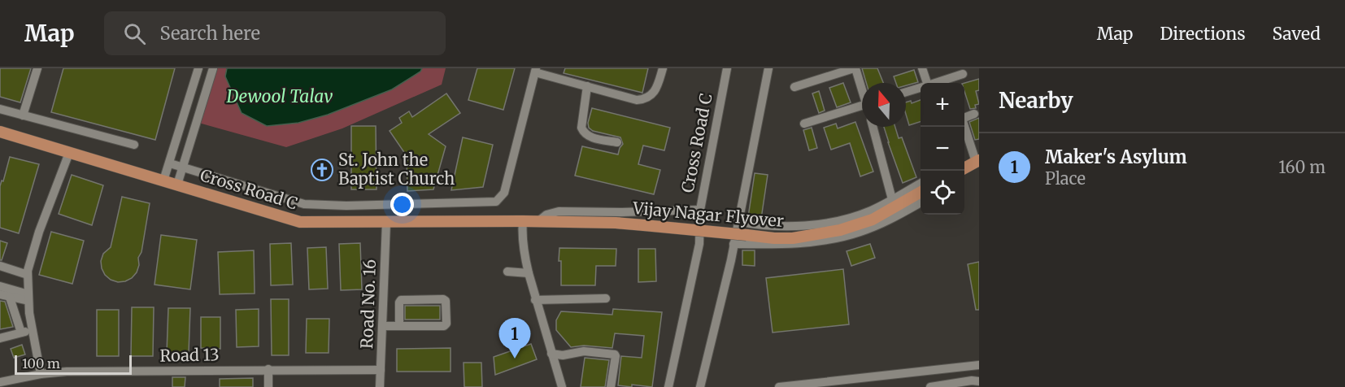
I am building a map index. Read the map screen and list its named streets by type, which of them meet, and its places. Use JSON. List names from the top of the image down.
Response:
{
  "streets": {
    "main road": ["Cross Road C", "Vijay Nagar Flyover"],
    "street": ["Road No. 16", "Road 13"]
  },
  "crossings": [
    ["Cross Road C", "Vijay Nagar Flyover"],
    ["Cross Road C", "Road No. 16"],
    ["Road No. 16", "Road 13"]
  ],
  "water": ["Dewool Talav"],
  "places": {
    "church": ["St. John the Baptist Church"]
  },
  "scale_bar": "100 m",
  "north": "top",
  "page": {
    "header": "Map",
    "search": "Search here",
    "nav": ["Map", "Directions", "Saved"],
    "heading": "Nearby",
    "map_buttons": ["+", "−"],
    "list": [
      {
        "mark": "1",
        "name": "Maker's Asylum",
        "note": "Place",
        "value": "160 m"
      }
    ],
    "pins": "1",
    "scale": "100 m"
  }
}
